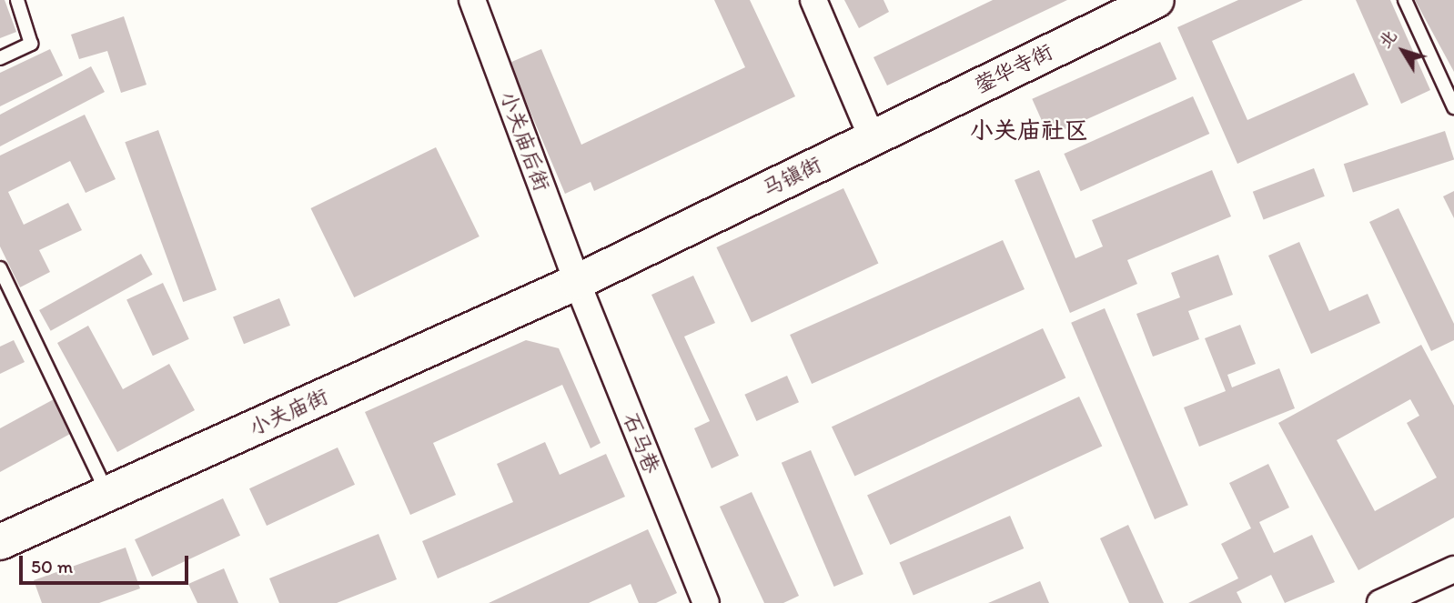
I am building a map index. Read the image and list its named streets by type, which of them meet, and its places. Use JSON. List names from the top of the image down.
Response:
{
  "streets": {
    "street": [
      "蓥华寺街",
      "小关庙后街",
      "马镇街",
      "小关庙街",
      "石马巷"
    ]
  },
  "crossings": [
    ["蓥华寺街", "马镇街"],
    ["小关庙后街", "马镇街"],
    ["小关庙后街", "小关庙街"],
    ["小关庙后街", "石马巷"],
    ["马镇街", "小关庙街"],
    ["马镇街", "石马巷"],
    ["小关庙街", "石马巷"]
  ],
  "districts": ["小关庙社区"],
  "scale_bar": "50 m",
  "north": "top left"
}
